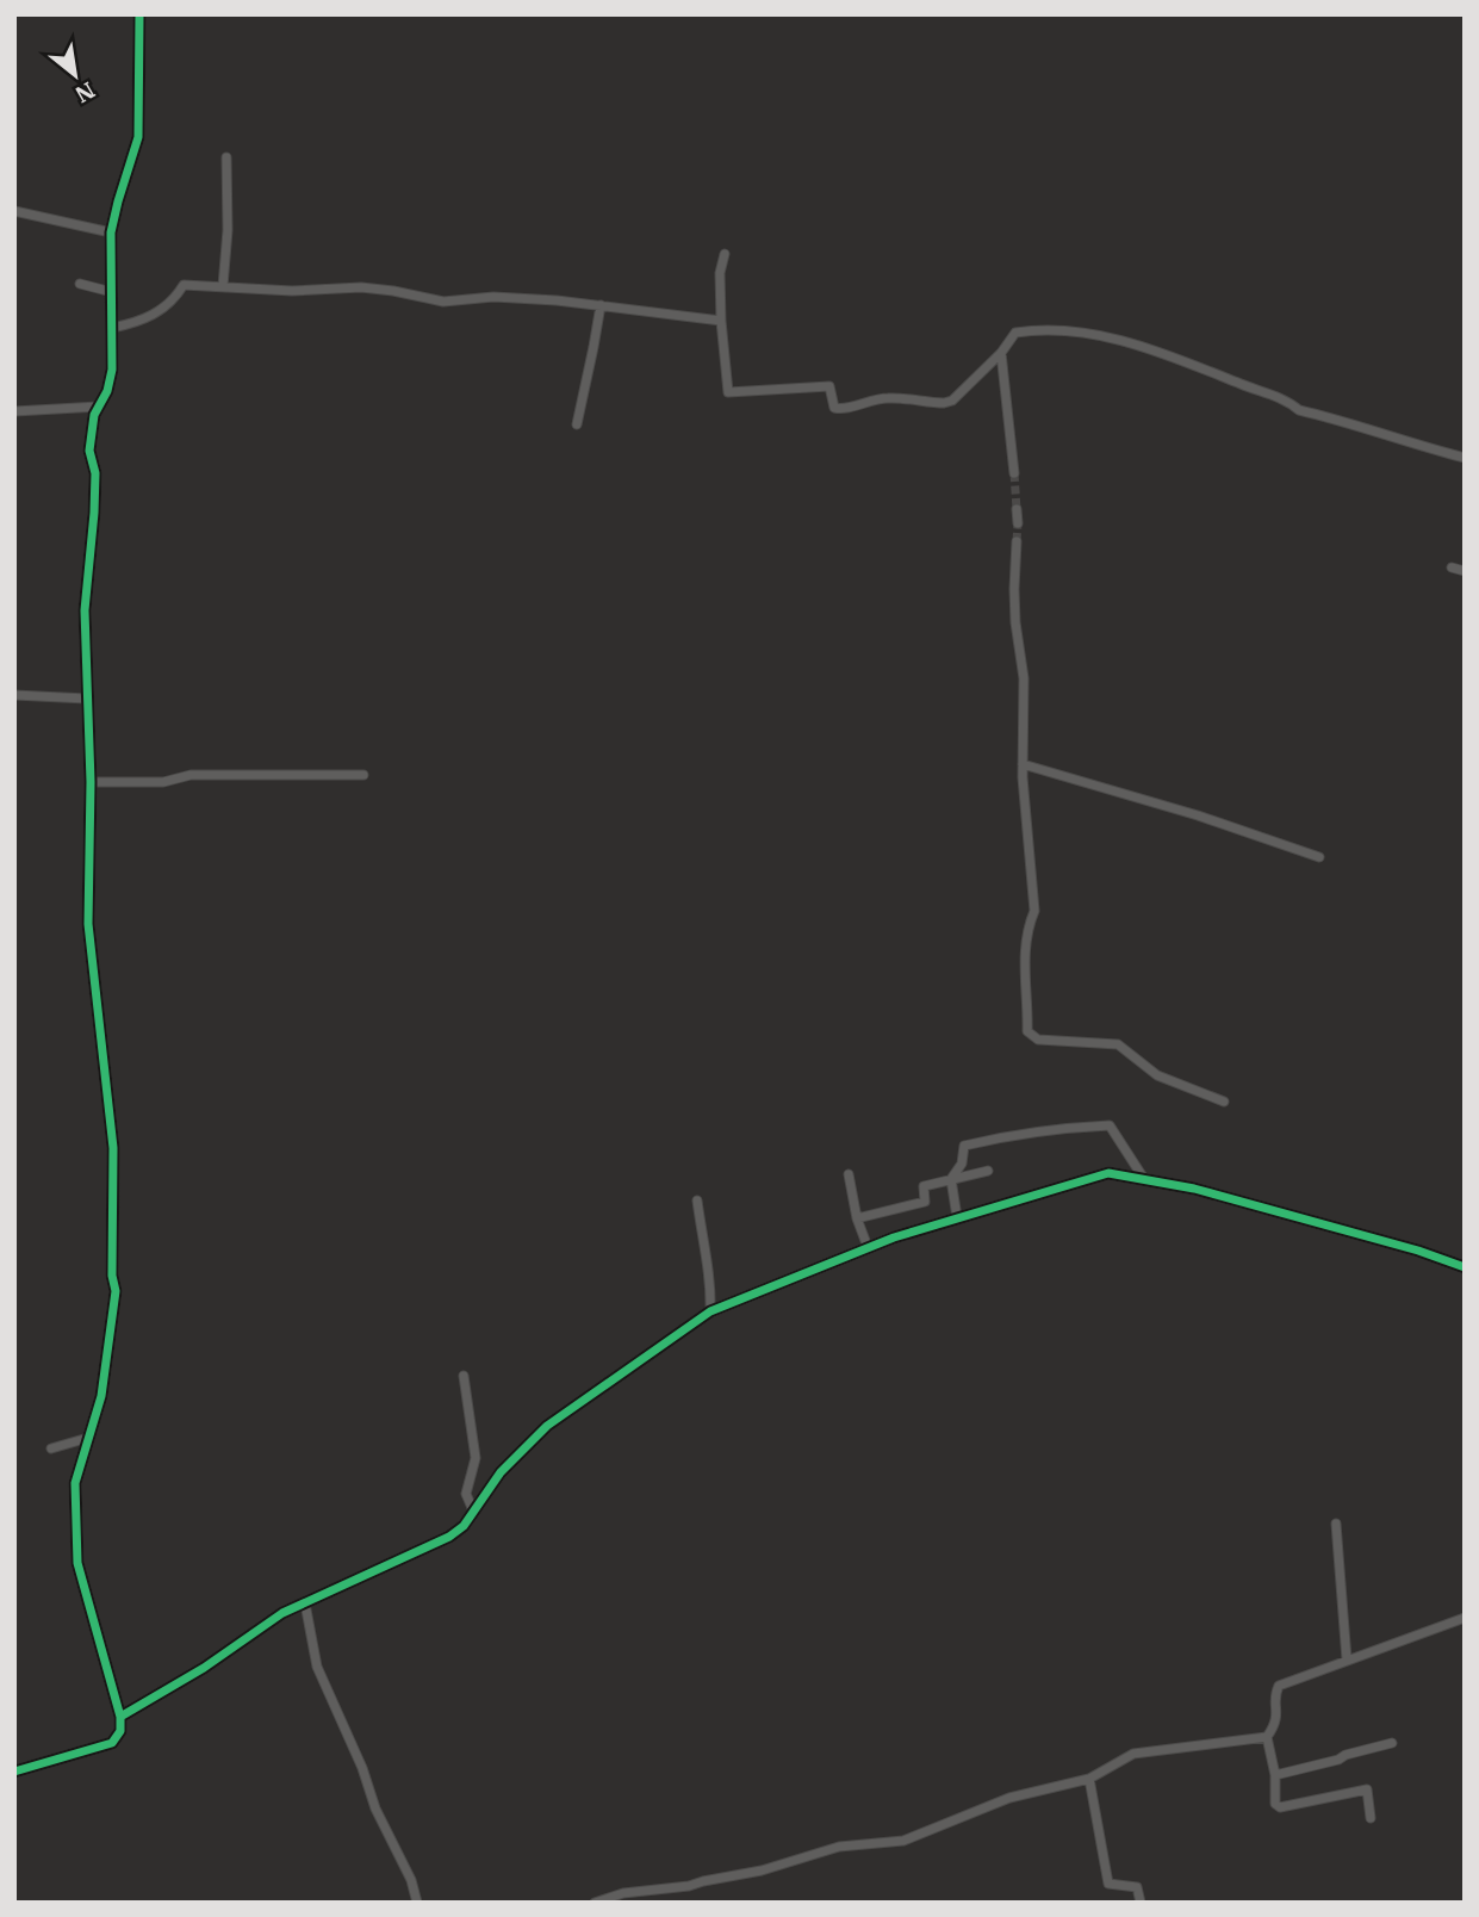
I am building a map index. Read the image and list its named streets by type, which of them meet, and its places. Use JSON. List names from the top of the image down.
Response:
{
  "north": "bottom right"
}
